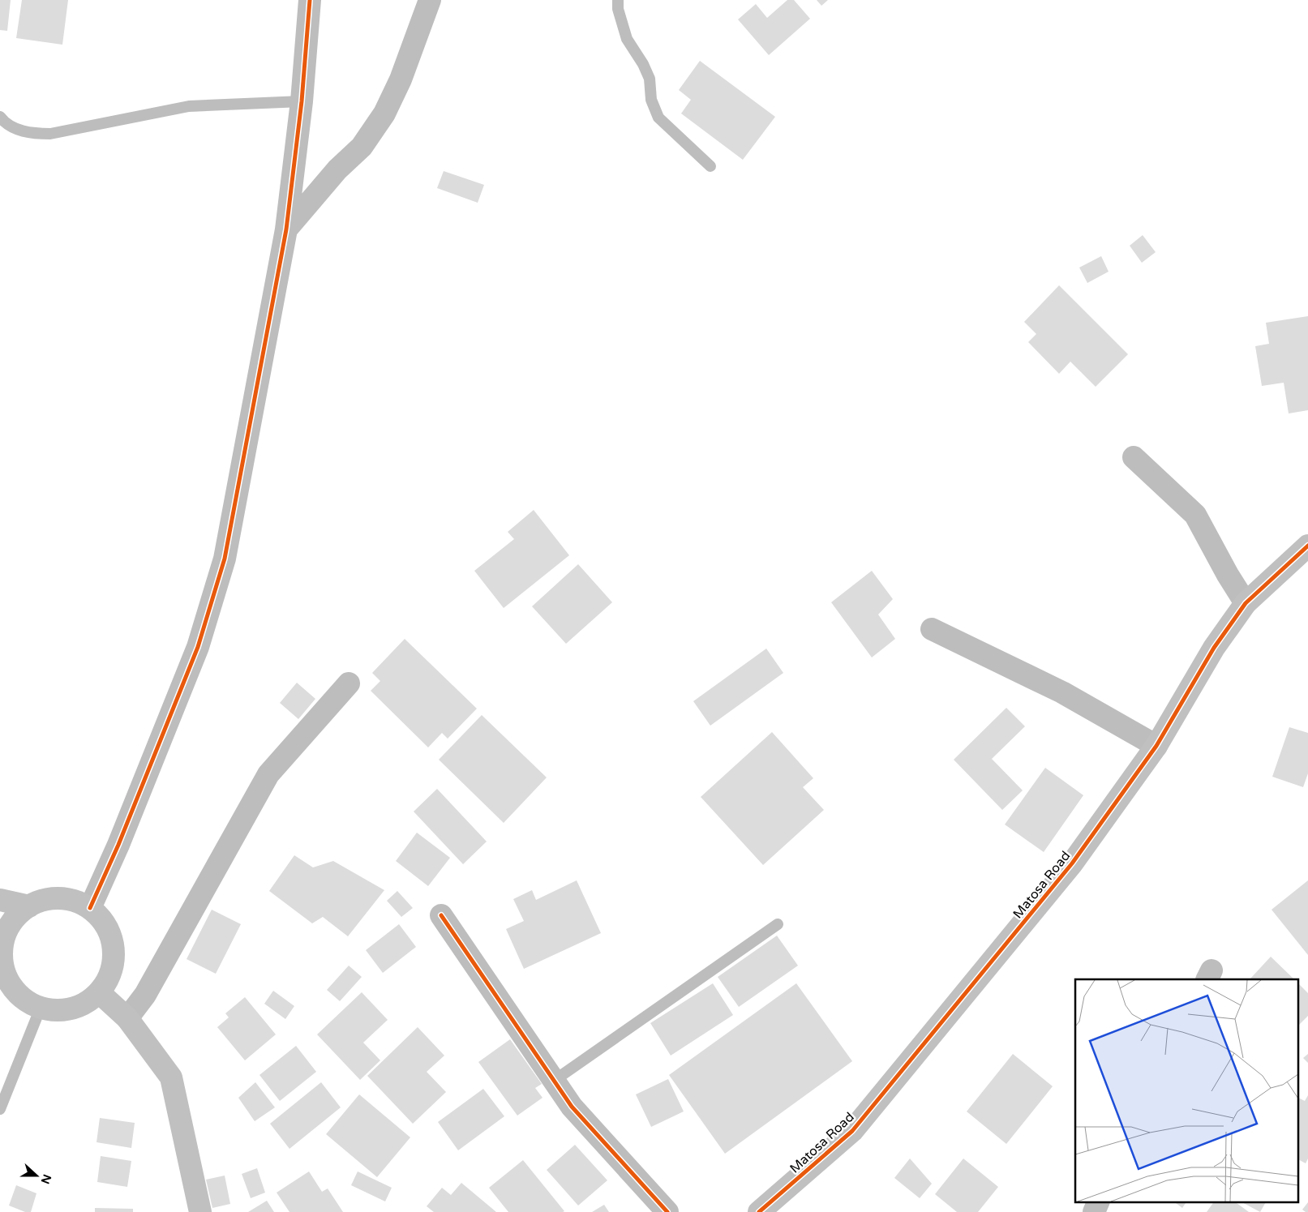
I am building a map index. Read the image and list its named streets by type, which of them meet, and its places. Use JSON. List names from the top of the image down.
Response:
{
  "streets": {
    "street": ["Matosa Road"]
  },
  "north": "right"
}
